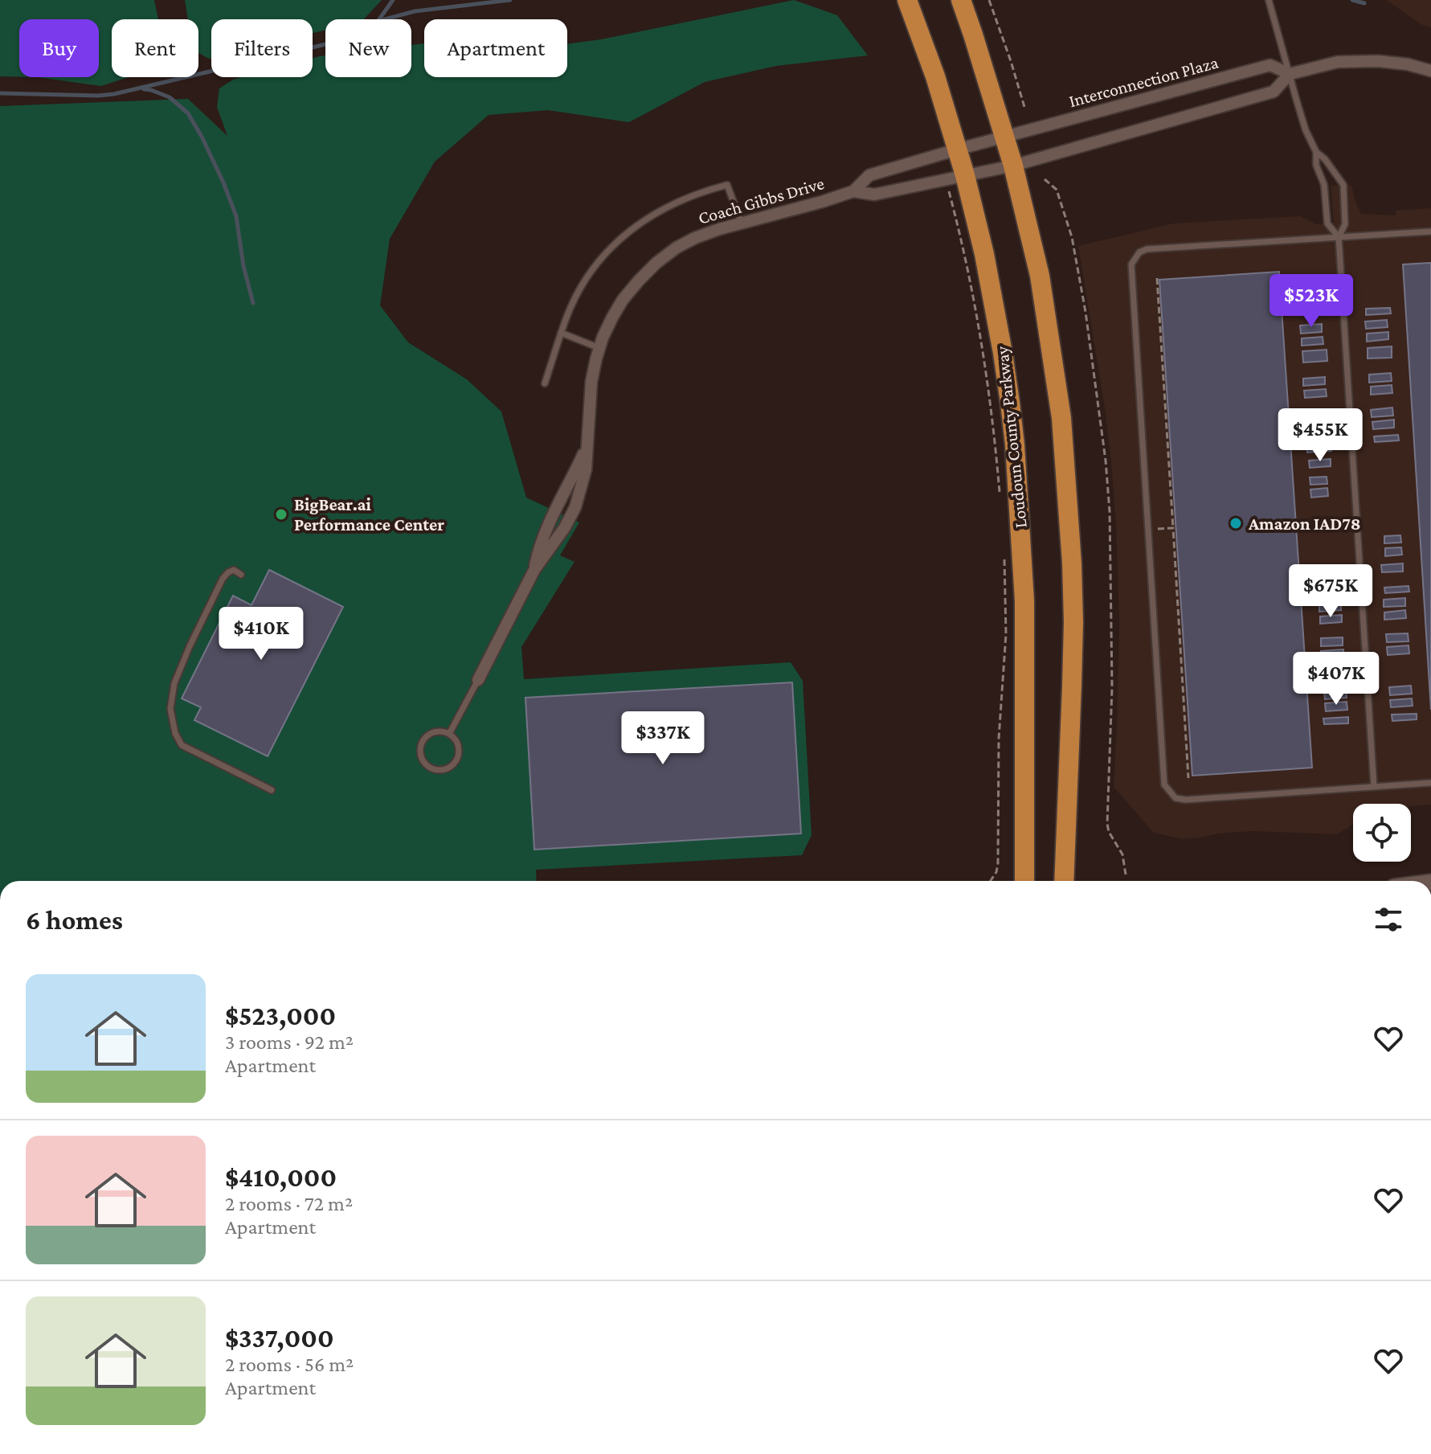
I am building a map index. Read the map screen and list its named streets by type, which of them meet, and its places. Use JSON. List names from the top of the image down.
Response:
{
  "streets": {
    "main road": ["Loudoun County Parkway"],
    "street": ["Interconnection Plaza", "Coach Gibbs Drive"]
  },
  "crossings": [
    ["Interconnection Plaza", "Coach Gibbs Drive"],
    ["Coach Gibbs Drive", "Loudoun County Parkway"]
  ],
  "places": ["BigBear.ai Performance Center", "Amazon IAD78"],
  "page": {
    "chip": [
      "Buy",
      "Rent",
      "Filters",
      "New",
      "Apartment"
    ],
    "price": [
      "$523K",
      "$455K",
      "$675K",
      "$410K",
      "$407K",
      "$337K"
    ],
    "heading": "6 homes",
    "list": [
      {
        "name": "$523,000",
        "note": "3 rooms · 92 m² · Apartment"
      },
      {
        "name": "$410,000",
        "note": "2 rooms · 72 m² · Apartment"
      },
      {
        "name": "$337,000",
        "note": "2 rooms · 56 m² · Apartment"
      }
    ]
  }
}
